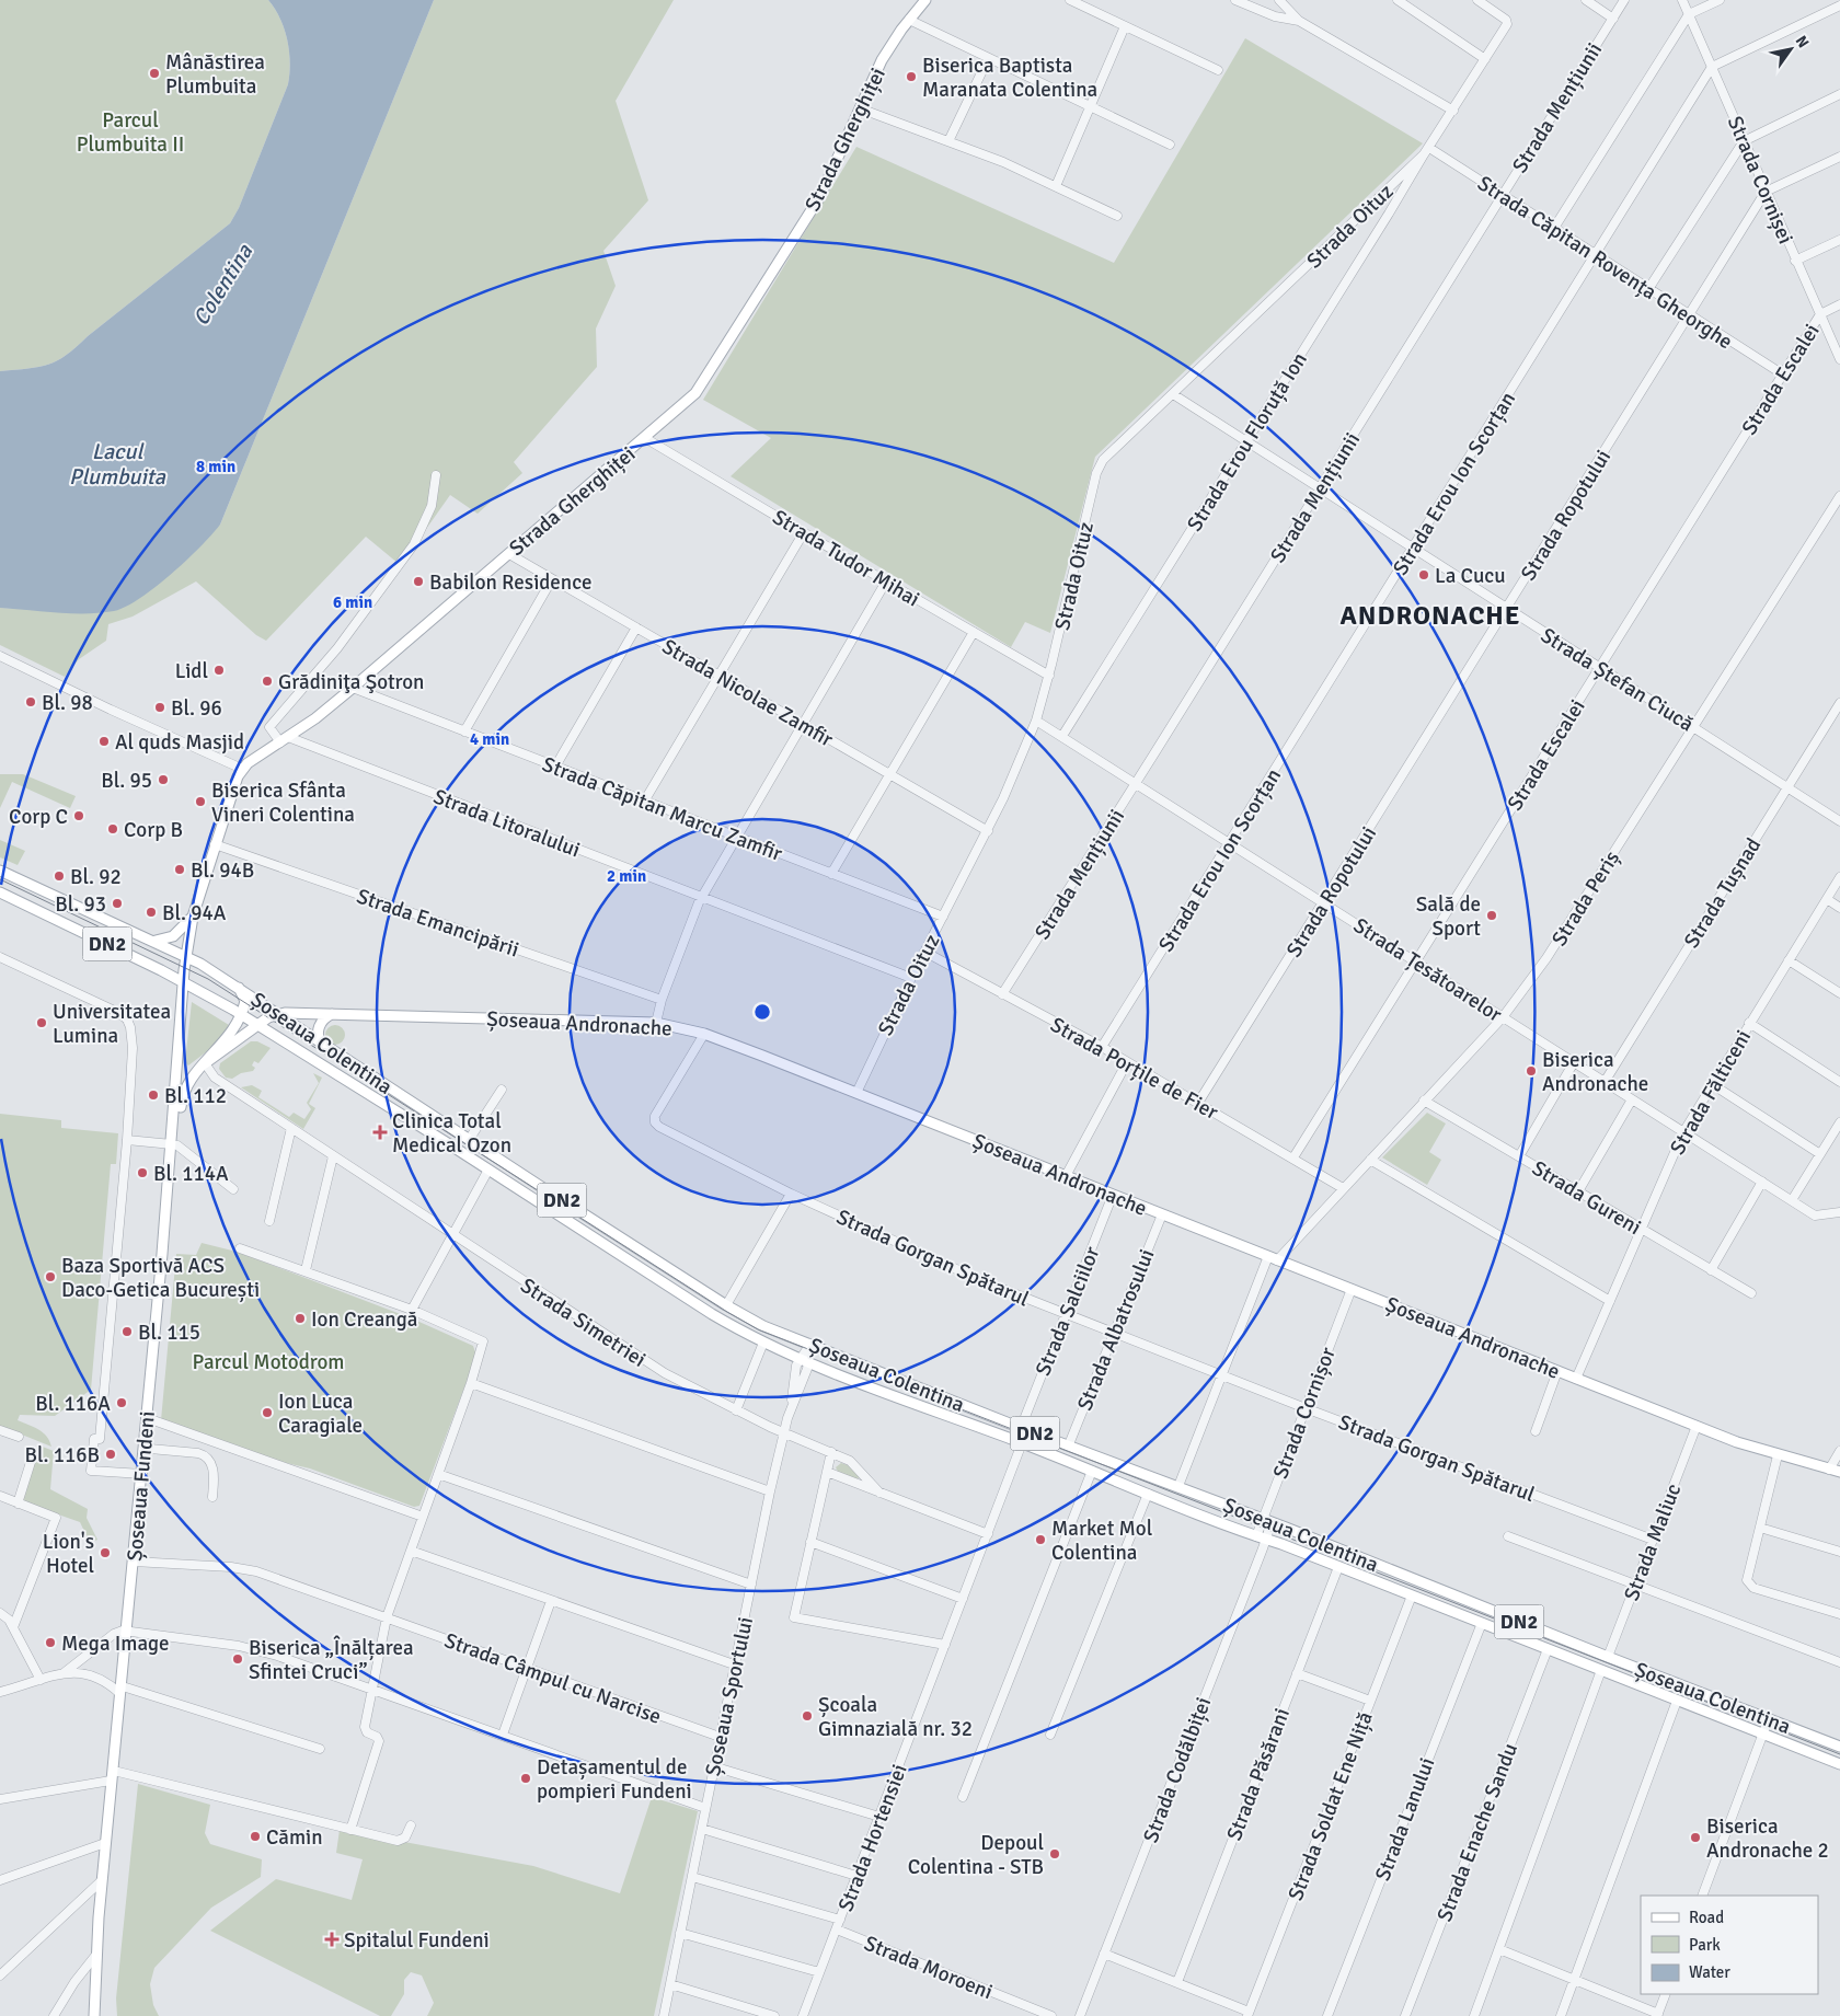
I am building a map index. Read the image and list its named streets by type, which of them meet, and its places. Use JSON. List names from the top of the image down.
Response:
{
  "streets": {
    "main road": [
      "Strada Gherghiței",
      "DN2",
      "Șoseaua Andronache",
      "Șoseaua Colentina",
      "Șoseaua Fundeni"
    ],
    "street": [
      "Strada Mențiunii",
      "Strada Cornișei",
      "Strada Oituz",
      "Strada Căpitan Rovența Gheorghe",
      "Strada Escalei",
      "Strada Erou Floruță Ion",
      "Strada Erou Ion Scorțan",
      "Strada Ropotului",
      "Strada Tudor Mihai",
      "Strada Ștefan Ciucă",
      "Strada Nicolae Zamfir",
      "Strada Căpitan Marcu Zamfir",
      "Strada Litoralului",
      "Strada Tușnad",
      "Strada Periș",
      "Strada Emancipării",
      "Strada Țesătoarelor",
      "Strada Porțile de Fier",
      "Strada Fălticeni",
      "Strada Gureni",
      "Strada Gorgan Spătarul",
      "Strada Salciilor",
      "Strada Simetriei",
      "Strada Albatrosului",
      "Strada Cornișor",
      "Strada Maliuc",
      "Strada Câmpul cu Narcise",
      "Șoseaua Sportului",
      "Strada Codălbiței",
      "Strada Păsărani",
      "Strada Soldat Ene Niță",
      "Strada Lanului",
      "Strada Enache Sandu",
      "Strada Hortensiei",
      "Strada Moroeni"
    ]
  },
  "crossings": [
    ["Strada Mențiunii", "Strada Căpitan Rovența Gheorghe"],
    ["Strada Mențiunii", "Strada Ștefan Ciucă"],
    ["Strada Mențiunii", "Strada Țesătoarelor"],
    ["Strada Mențiunii", "Strada Porțile de Fier"],
    ["Strada Gherghiței", "Strada Tudor Mihai"],
    ["Strada Gherghiței", "Strada Nicolae Zamfir"],
    ["Strada Gherghiței", "Strada Căpitan Marcu Zamfir"],
    ["Strada Gherghiței", "Strada Litoralului"],
    ["Strada Cornișei", "Strada Escalei"],
    ["Strada Cornișei", "Strada Erou Ion Scorțan"],
    ["Strada Cornișei", "Strada Ropotului"],
    ["Strada Oituz", "Strada Căpitan Rovența Gheorghe"],
    ["Strada Oituz", "Strada Erou Floruță Ion"],
    ["Strada Oituz", "Strada Tudor Mihai"],
    ["Strada Oituz", "Strada Ștefan Ciucă"],
    ["Strada Oituz", "Strada Nicolae Zamfir"],
    ["Strada Oituz", "Strada Căpitan Marcu Zamfir"],
    ["Strada Oituz", "Strada Litoralului"],
    ["Strada Oituz", "Strada Țesătoarelor"],
    ["Strada Oituz", "Șoseaua Andronache"],
    ["Strada Oituz", "Strada Porțile de Fier"],
    ["Strada Căpitan Rovența Gheorghe", "Strada Escalei"],
    ["Strada Căpitan Rovența Gheorghe", "Strada Erou Floruță Ion"],
    ["Strada Căpitan Rovența Gheorghe", "Strada Erou Ion Scorțan"],
    ["Strada Căpitan Rovența Gheorghe", "Strada Ropotului"],
    ["Strada Escalei", "Strada Ștefan Ciucă"],
    ["Strada Escalei", "Strada Țesătoarelor"],
    ["Strada Escalei", "Strada Porțile de Fier"],
    ["Strada Erou Floruță Ion", "Strada Ștefan Ciucă"],
    ["Strada Erou Floruță Ion", "Strada Țesătoarelor"],
    ["Strada Erou Ion Scorțan", "Strada Ștefan Ciucă"],
    ["Strada Erou Ion Scorțan", "Strada Țesătoarelor"],
    ["Strada Erou Ion Scorțan", "Strada Porțile de Fier"],
    ["Strada Ropotului", "Strada Ștefan Ciucă"],
    ["Strada Ropotului", "Strada Țesătoarelor"],
    ["Strada Ropotului", "Strada Porțile de Fier"],
    ["Strada Ștefan Ciucă", "Strada Tușnad"],
    ["Strada Ștefan Ciucă", "Strada Periș"],
    ["Strada Tușnad", "Strada Țesătoarelor"],
    ["Strada Periș", "Strada Țesătoarelor"],
    ["Strada Periș", "Șoseaua Andronache"],
    ["Strada Periș", "Strada Porțile de Fier"],
    ["Strada Periș", "Strada Gureni"],
    ["Strada Țesătoarelor", "Strada Fălticeni"],
    ["Șoseaua Andronache", "Șoseaua Colentina"],
    ["Șoseaua Andronache", "Strada Fălticeni"],
    ["Șoseaua Andronache", "Strada Gorgan Spătarul"],
    ["Șoseaua Andronache", "Strada Salciilor"],
    ["Șoseaua Andronache", "Strada Albatrosului"],
    ["Șoseaua Andronache", "Strada Cornișor"],
    ["Șoseaua Andronache", "Strada Maliuc"],
    ["Șoseaua Colentina", "Strada Salciilor"],
    ["Șoseaua Colentina", "Strada Albatrosului"],
    ["Șoseaua Colentina", "Strada Cornișor"],
    ["Șoseaua Colentina", "Șoseaua Fundeni"],
    ["Șoseaua Colentina", "Strada Maliuc"],
    ["Șoseaua Colentina", "Șoseaua Sportului"],
    ["Șoseaua Colentina", "Strada Codălbiței"],
    ["Șoseaua Colentina", "Strada Păsărani"],
    ["Șoseaua Colentina", "Strada Soldat Ene Niță"],
    ["Șoseaua Colentina", "Strada Lanului"],
    ["Șoseaua Colentina", "Strada Enache Sandu"],
    ["Șoseaua Colentina", "Strada Hortensiei"],
    ["Strada Fălticeni", "Strada Gureni"],
    ["Strada Gorgan Spătarul", "Strada Salciilor"],
    ["Strada Gorgan Spătarul", "Strada Albatrosului"],
    ["Strada Gorgan Spătarul", "Strada Cornișor"],
    ["Strada Gorgan Spătarul", "Strada Maliuc"],
    ["Strada Simetriei", "Șoseaua Fundeni"],
    ["Strada Simetriei", "Șoseaua Sportului"],
    ["Strada Simetriei", "Strada Hortensiei"],
    ["Strada Cornișor", "Strada Codălbiței"],
    ["Șoseaua Fundeni", "Strada Câmpul cu Narcise"],
    ["Strada Câmpul cu Narcise", "Șoseaua Sportului"],
    ["Strada Hortensiei", "Strada Moroeni"]
  ],
  "districts": ["ANDRONACHE"],
  "water": ["Colentina", "Lacul Plumbuita"],
  "parks": ["Parcul Plumbuita II", "Parcul Motodrom"],
  "places": {
    "other": [
      "Mânăstirea Plumbuita",
      "Biserica Baptista Maranata Colentina",
      "La Cucu",
      "Babilon Residence",
      "Lidl",
      "Grădiniţa Şotron",
      "Bl. 98",
      "Bl. 96",
      "Al quds Masjid",
      "Bl. 95",
      "Biserica Sfânta Vineri Colentina",
      "Corp C",
      "Corp B",
      "Bl. 94B",
      "Bl. 92",
      "Bl. 93",
      "Bl. 94A",
      "Sală de Sport",
      "Universitatea Lumina",
      "Biserica Andronache",
      "Bl. 112",
      "Bl. 114A",
      "Baza Sportivă ACS Daco-Getica București",
      "Ion Creangă",
      "Bl. 115",
      "Bl. 116A",
      "Ion Luca Caragiale",
      "Bl. 116B",
      "Market Mol Colentina",
      "Lion's Hotel",
      "Mega Image",
      "Biserica „Înălțarea Sfintei Cruci”",
      "Școala Gimnazială nr. 32",
      "Detașamentul de pompieri Fundeni",
      "Cămin",
      "Biserica Andronache 2",
      "Depoul Colentina - STB"
    ],
    "health": ["Clinica Total Medical Ozon", "Spitalul Fundeni"]
  },
  "legend": ["Road", "Park", "Water"],
  "north": "top right",
  "rings": [
    "8 min",
    "6 min",
    "4 min",
    "2 min"
  ]
}
